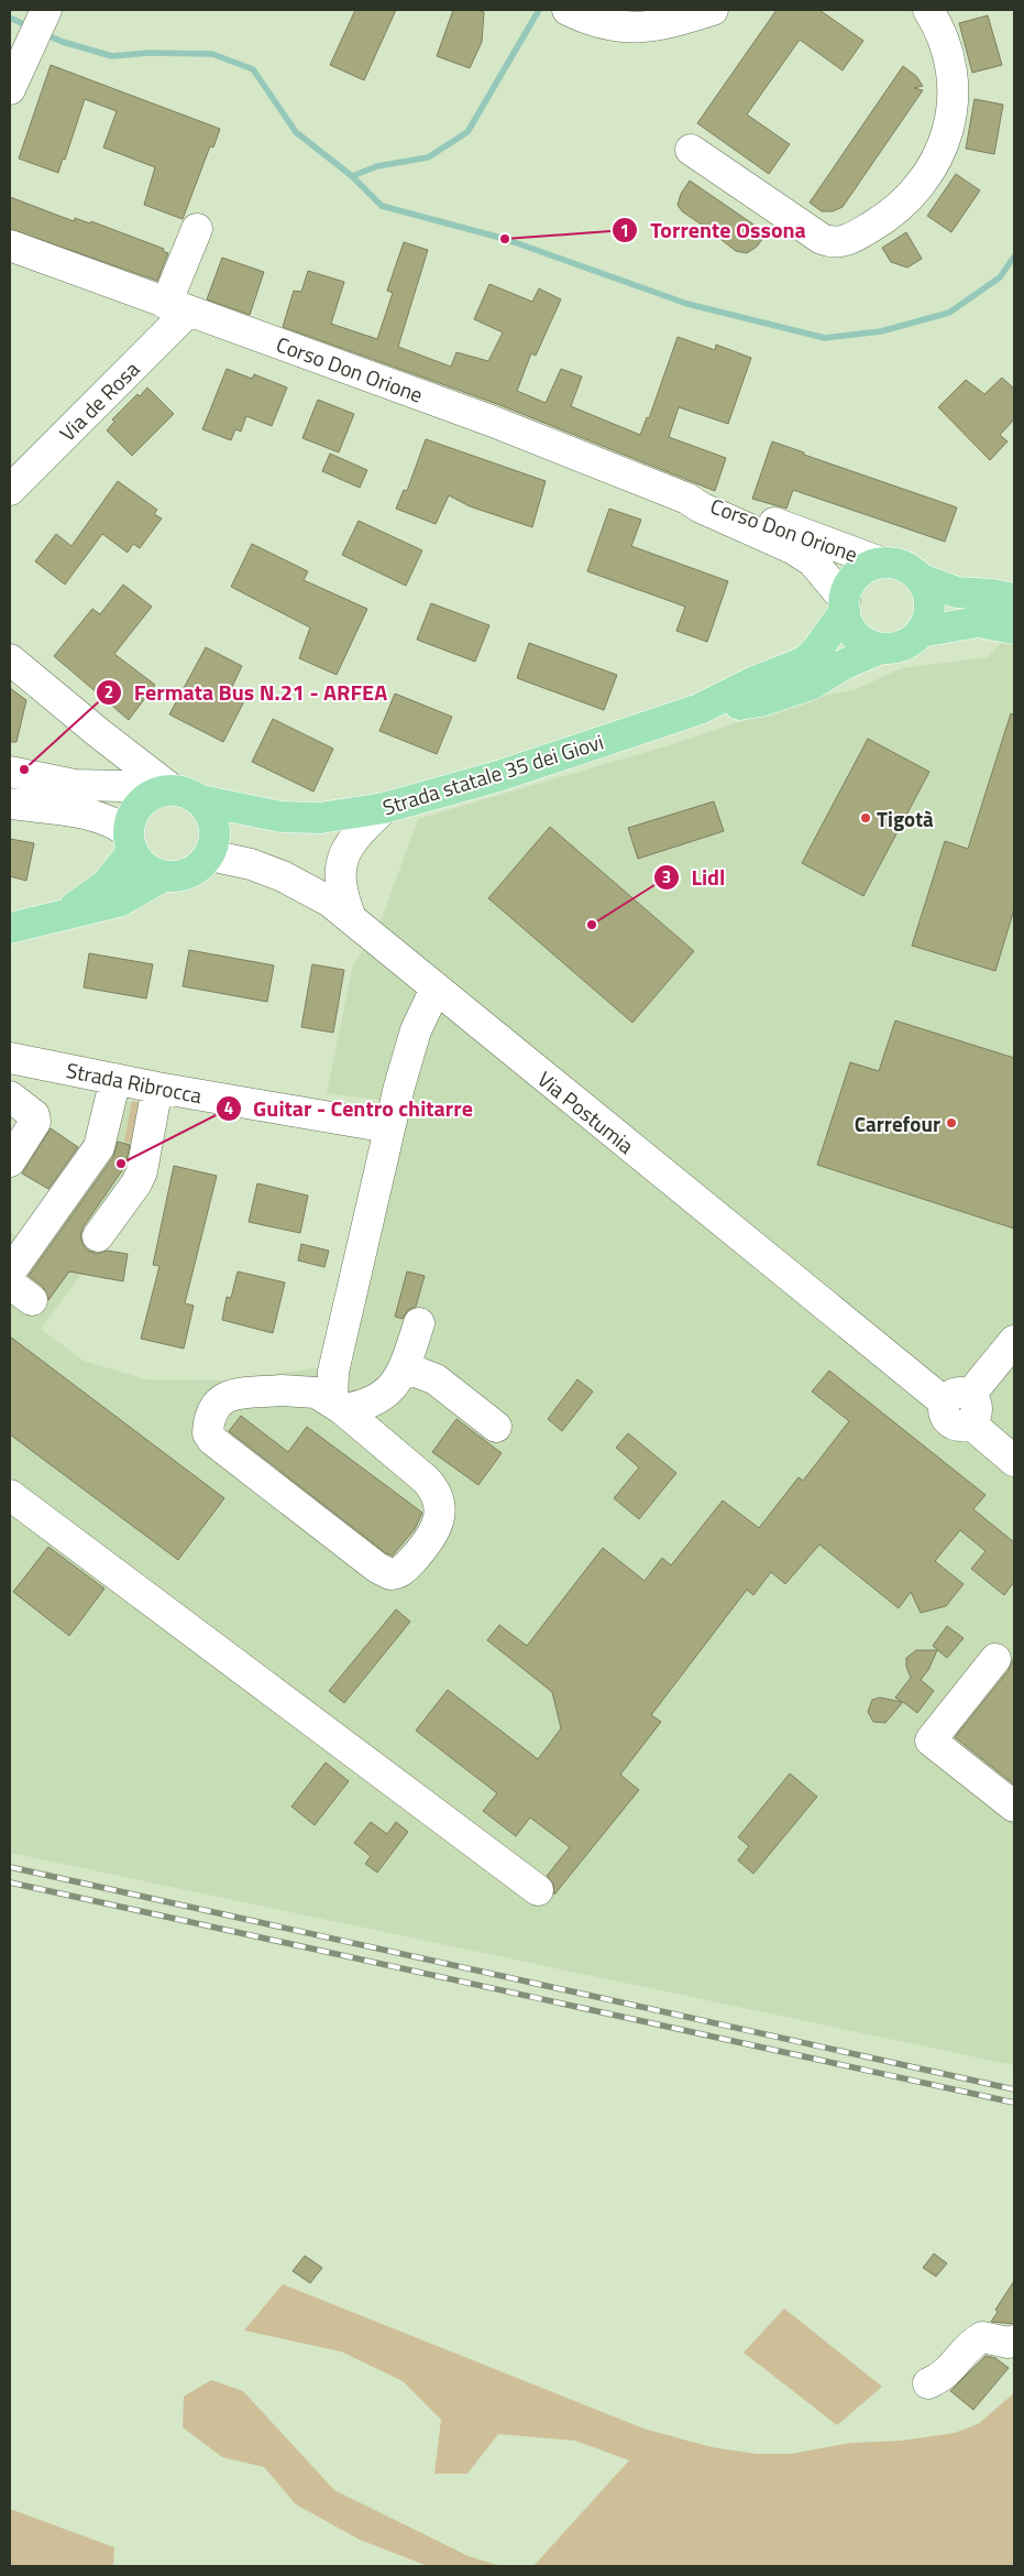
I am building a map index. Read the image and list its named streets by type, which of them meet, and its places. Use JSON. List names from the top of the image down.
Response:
{
  "streets": {
    "main road": ["Strada statale 35 dei Giovi"],
    "street": [
      "Corso Don Orione",
      "Via de Rosa",
      "Strada Ribrocca",
      "Via Postumia"
    ]
  },
  "crossings": [
    ["Corso Don Orione", "Via de Rosa"],
    ["Corso Don Orione", "Strada statale 35 dei Giovi"],
    ["Strada statale 35 dei Giovi", "Via Postumia"]
  ],
  "places": [
    "Torrente Ossona",
    "Fermata Bus N.21 - ARFEA",
    "Tigotà",
    "Lidl",
    "Carrefour",
    "Guitar - Centro chitarre"
  ]
}
